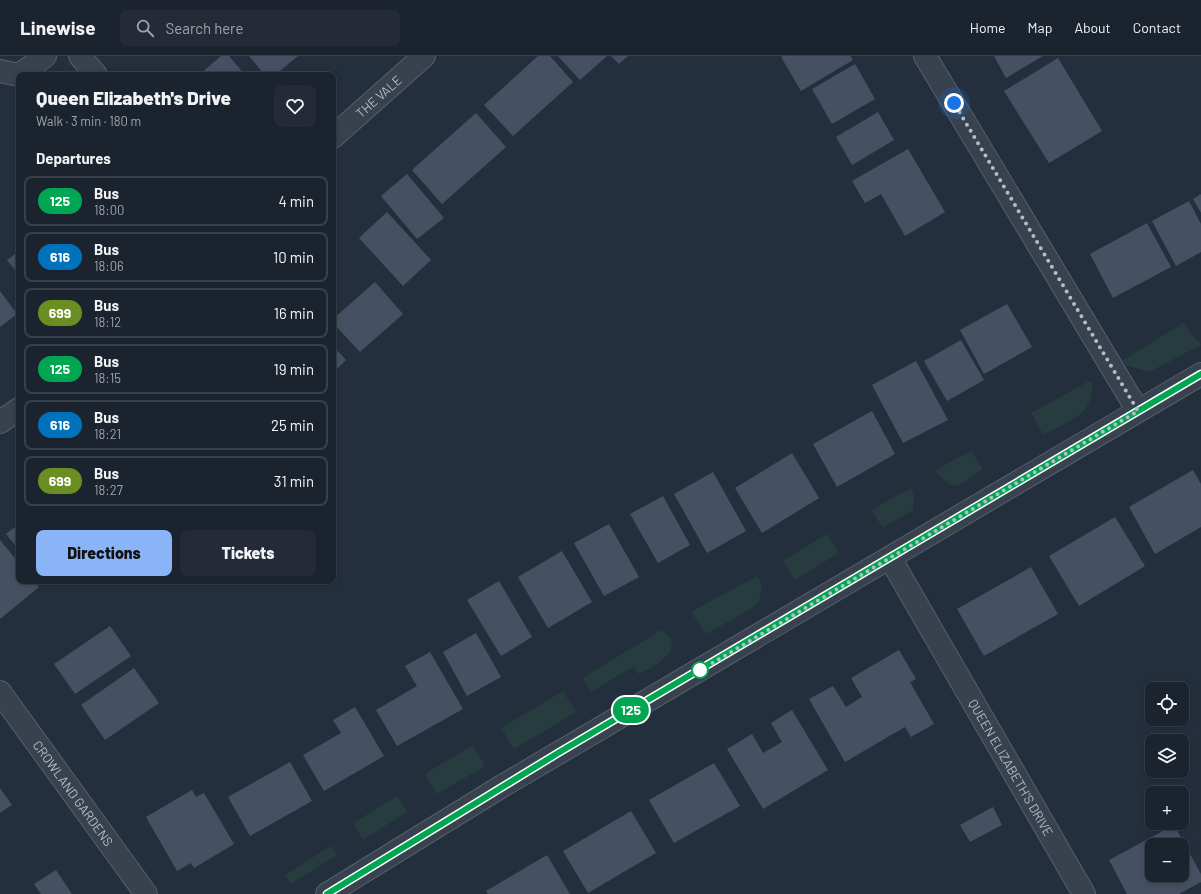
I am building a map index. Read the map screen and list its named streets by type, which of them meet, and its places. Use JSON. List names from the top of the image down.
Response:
{
  "streets": {
    "street": ["THE VALE", "QUEEN ELIZABETH'S DRIVE", "CROWLAND GARDENS"]
  },
  "lines": ["bus line 125"],
  "page": {
    "header": "Linewise",
    "search": "Search here",
    "nav": [
      "Home",
      "Map",
      "About",
      "Contact"
    ],
    "on_map": "125",
    "heading": [
      ["Queen Elizabeth's Drive", "Walk · 3 min · 180 m"],
      "Departures"
    ],
    "list": [
      {
        "mark": "125",
        "name": "Bus",
        "note": "18:00",
        "value": "4 min"
      },
      {
        "mark": "616",
        "name": "Bus",
        "note": "18:06",
        "value": "10 min"
      },
      {
        "mark": "699",
        "name": "Bus",
        "note": "18:12",
        "value": "16 min"
      },
      {
        "mark": "125",
        "name": "Bus",
        "note": "18:15",
        "value": "19 min"
      },
      {
        "mark": "616",
        "name": "Bus",
        "note": "18:21",
        "value": "25 min"
      },
      {
        "mark": "699",
        "name": "Bus",
        "note": "18:27",
        "value": "31 min"
      }
    ],
    "buttons": ["Directions", "Tickets"],
    "map_buttons": ["+", "−"]
  }
}
